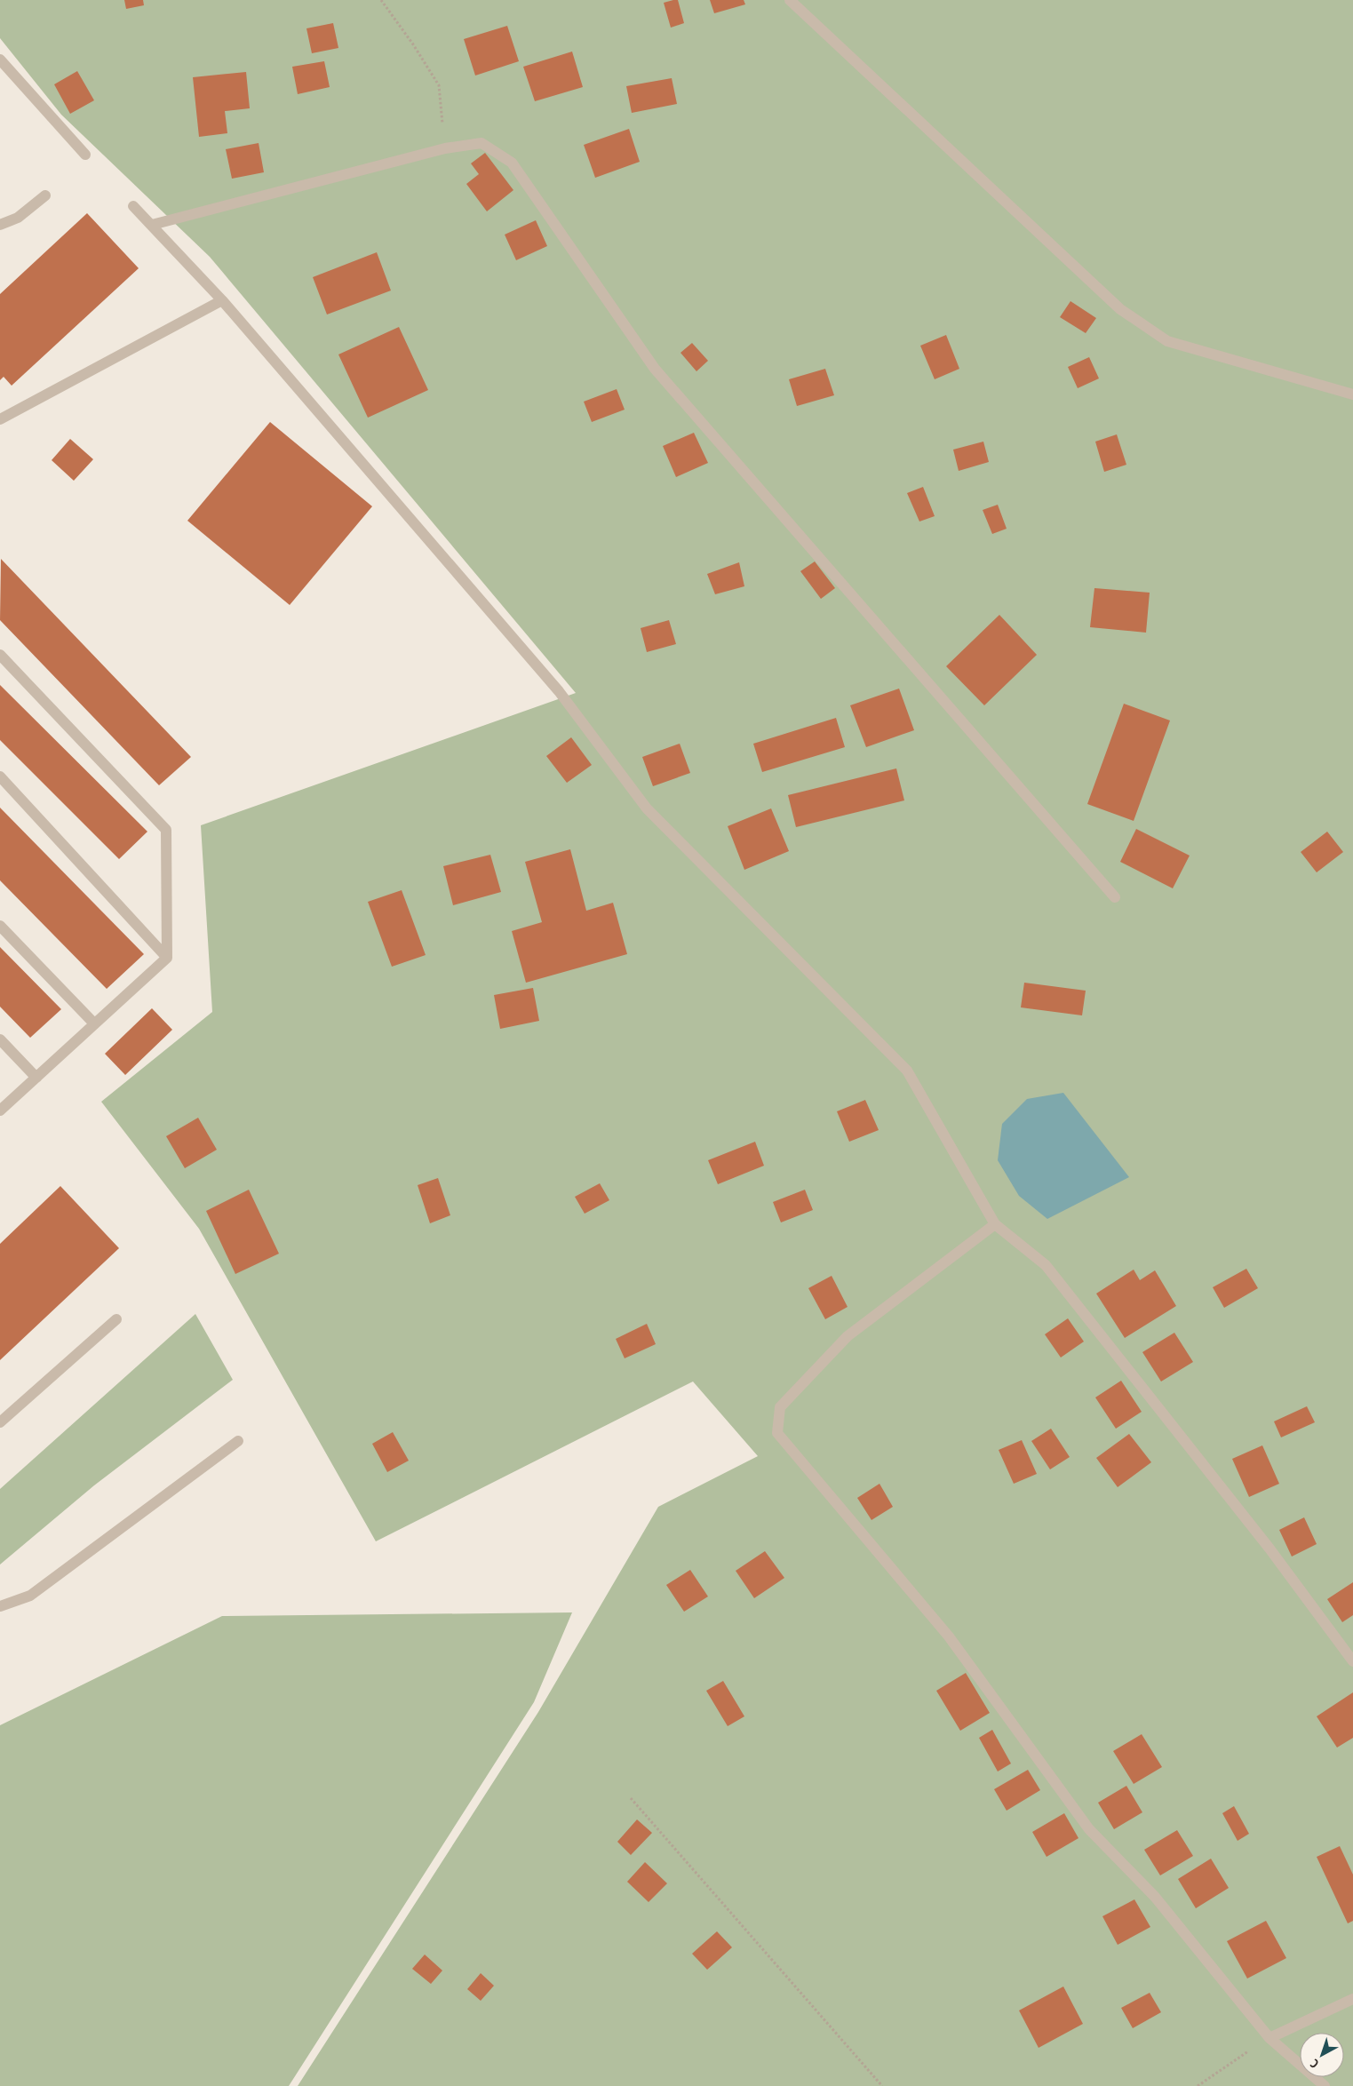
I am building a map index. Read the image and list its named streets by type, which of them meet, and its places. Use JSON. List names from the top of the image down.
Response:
{
  "north": "bottom left"
}
